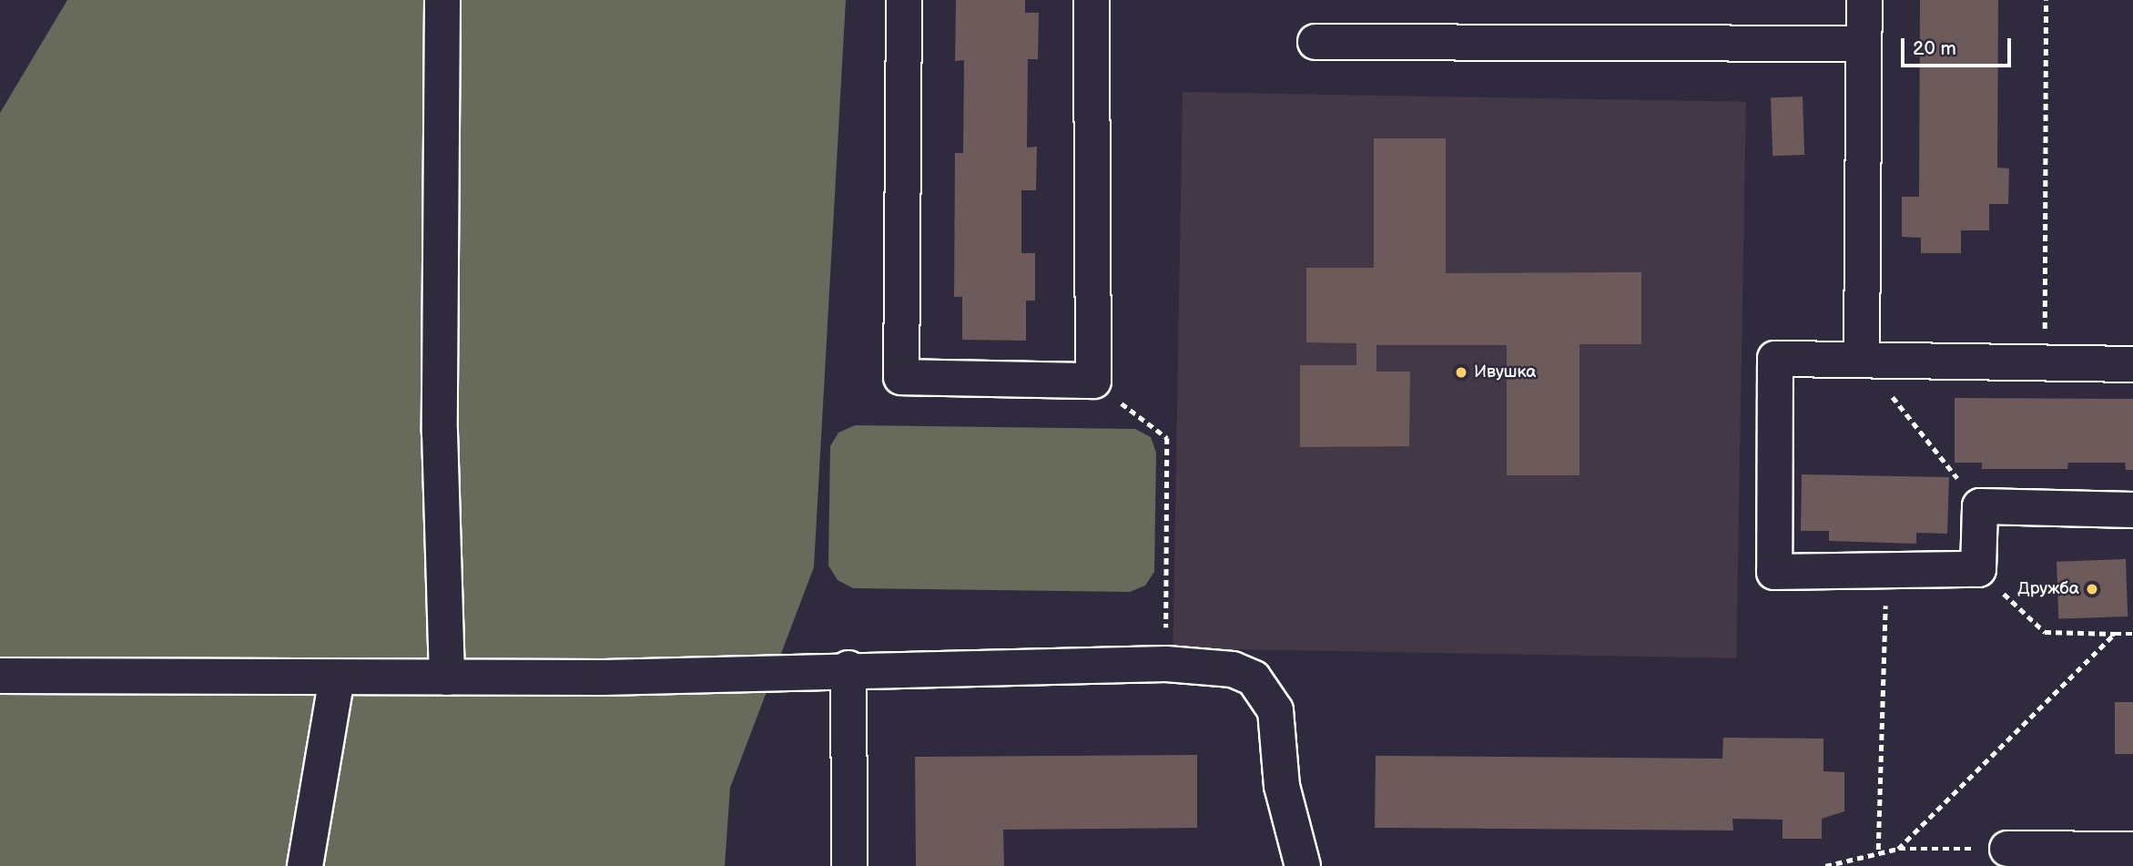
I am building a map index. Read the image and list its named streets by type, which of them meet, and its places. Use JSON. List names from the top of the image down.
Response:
{
  "places": ["Ивушка", "Дружба"],
  "scale_bar": "20 m"
}
